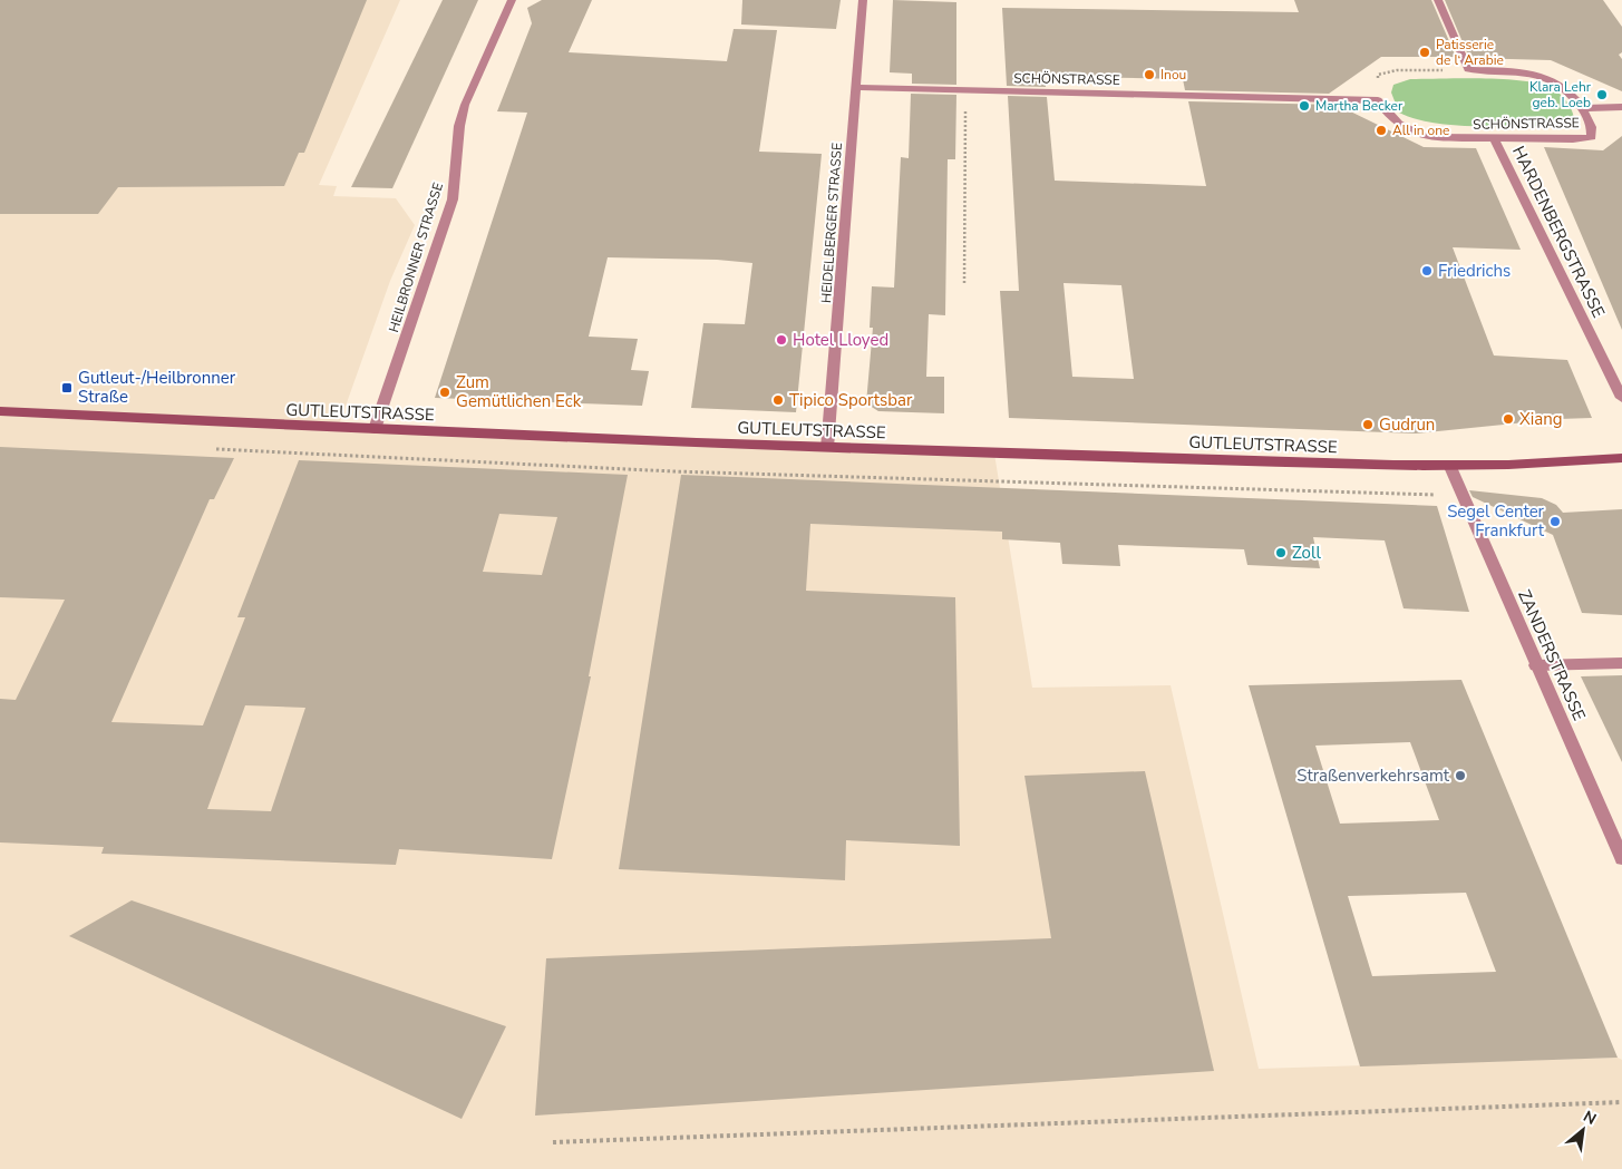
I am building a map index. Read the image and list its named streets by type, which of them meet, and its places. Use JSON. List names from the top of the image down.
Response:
{
  "streets": {
    "main road": ["GUTLEUTSTRASSE"],
    "street": [
      "SCHÖNSTRASSE",
      "HEIDELBERGER STRASSE",
      "HARDENBERGSTRASSE",
      "HEILBRONNER STRASSE",
      "ZANDERSTRASSE"
    ]
  },
  "crossings": [
    ["SCHÖNSTRASSE", "HEIDELBERGER STRASSE"],
    ["SCHÖNSTRASSE", "HARDENBERGSTRASSE"],
    ["HEIDELBERGER STRASSE", "GUTLEUTSTRASSE"],
    ["HEILBRONNER STRASSE", "GUTLEUTSTRASSE"],
    ["GUTLEUTSTRASSE", "ZANDERSTRASSE"]
  ],
  "places": {
    "other": [
      "Patisserie de l‘ Arabie",
      "Inou",
      "Klara Lehr geb. Loeb",
      "Martha Becker",
      "All in one",
      "Friedrichs",
      "Hotel Lloyed",
      "Zum Gemütlichen Eck",
      "Tipico Sportsbar",
      "Xiang",
      "Gudrun",
      "Segel Center Frankfurt",
      "Zoll",
      "Straßenverkehrsamt"
    ],
    "transit": ["Gutleut-/Heilbronner Straße"]
  },
  "north": "top right"
}
